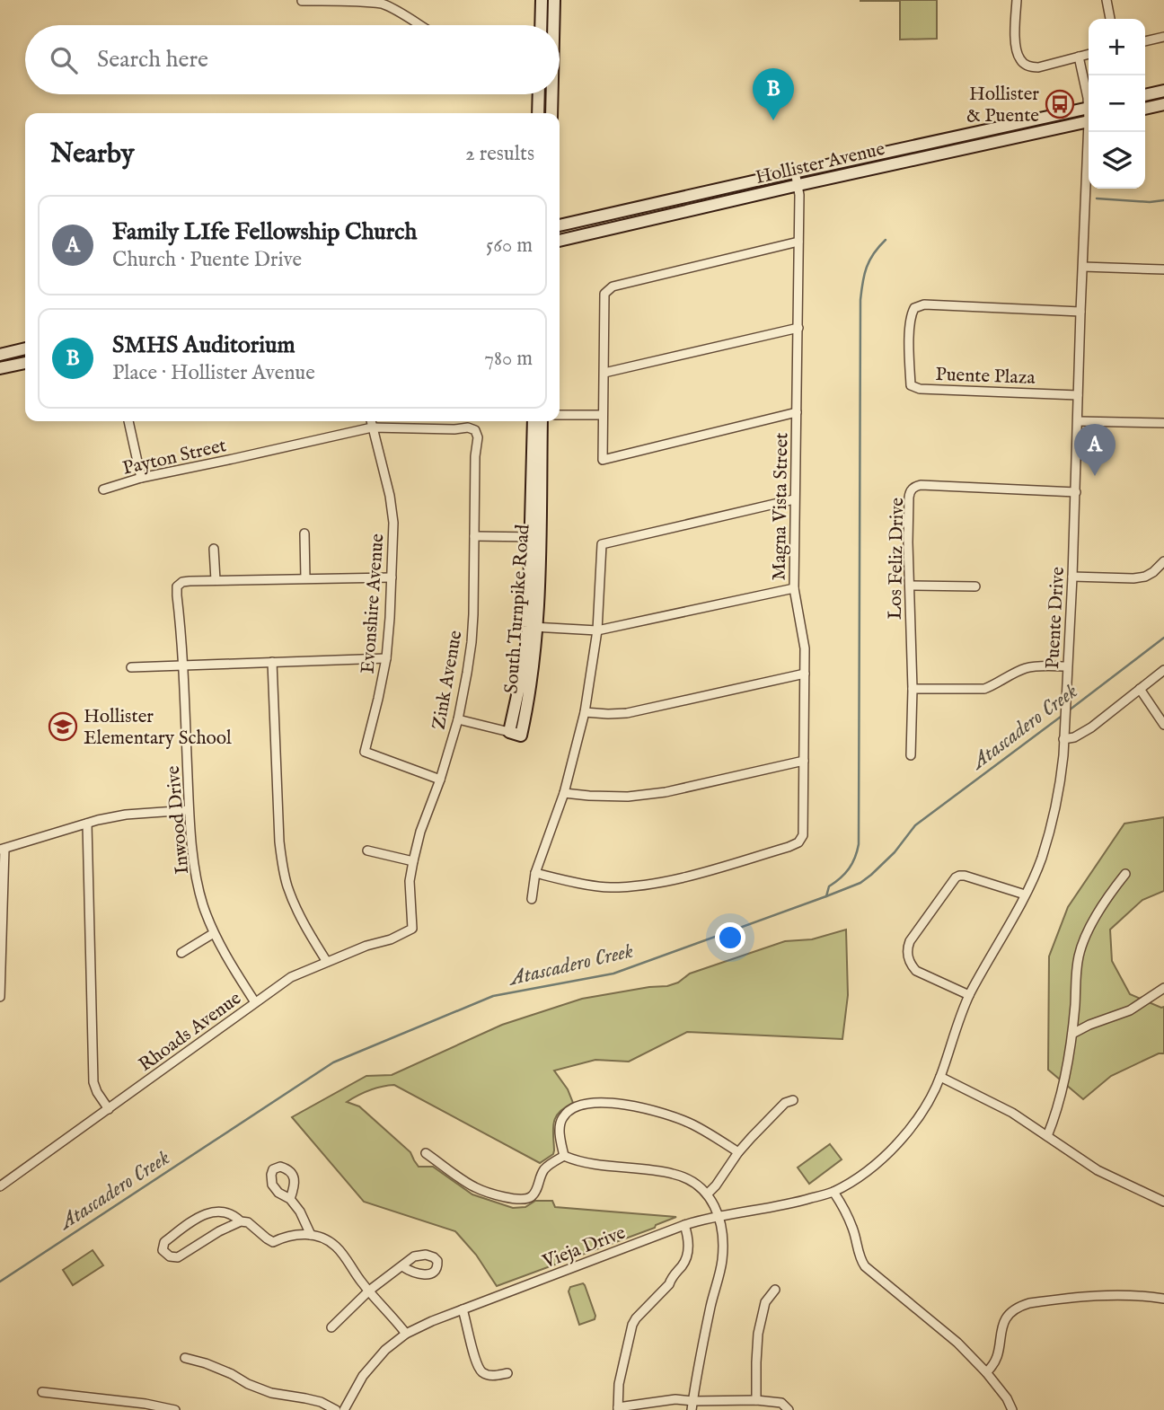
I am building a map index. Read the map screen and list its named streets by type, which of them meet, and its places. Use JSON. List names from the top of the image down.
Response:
{
  "streets": {
    "main road": ["Hollister Avenue", "South Turnpike Road"],
    "street": [
      "Puente Plaza",
      "Payton Street",
      "Magna Vista Street",
      "Los Feliz Drive",
      "Evonshire Avenue",
      "Puente Drive",
      "Zink Avenue",
      "Inwood Drive",
      "Rhoads Avenue",
      "Vieja Drive"
    ]
  },
  "crossings": [
    ["Hollister Avenue", "Magna Vista Street"],
    ["Puente Plaza", "Puente Drive"],
    ["Payton Street", "Evonshire Avenue"],
    ["Payton Street", "Zink Avenue"],
    ["Los Feliz Drive", "Puente Drive"],
    ["Evonshire Avenue", "Zink Avenue"],
    ["Puente Drive", "Vieja Drive"],
    ["Zink Avenue", "Rhoads Avenue"],
    ["Inwood Drive", "Rhoads Avenue"]
  ],
  "water": ["Atascadero Creek"],
  "places": {
    "bus stop": ["Hollister & Puente"],
    "school or university": ["Hollister Elementary School"]
  },
  "page": {
    "map_buttons": ["+", "−"],
    "search": "Search here",
    "pins": ["B", "A"],
    "heading": ["Nearby", "2 results"],
    "list": [
      {
        "mark": "A",
        "name": "Family LIfe Fellowship Church",
        "note": "Church · Puente Drive",
        "value": "560 m"
      },
      {
        "mark": "B",
        "name": "SMHS Auditorium",
        "note": "Place · Hollister Avenue",
        "value": "780 m"
      }
    ]
  }
}
